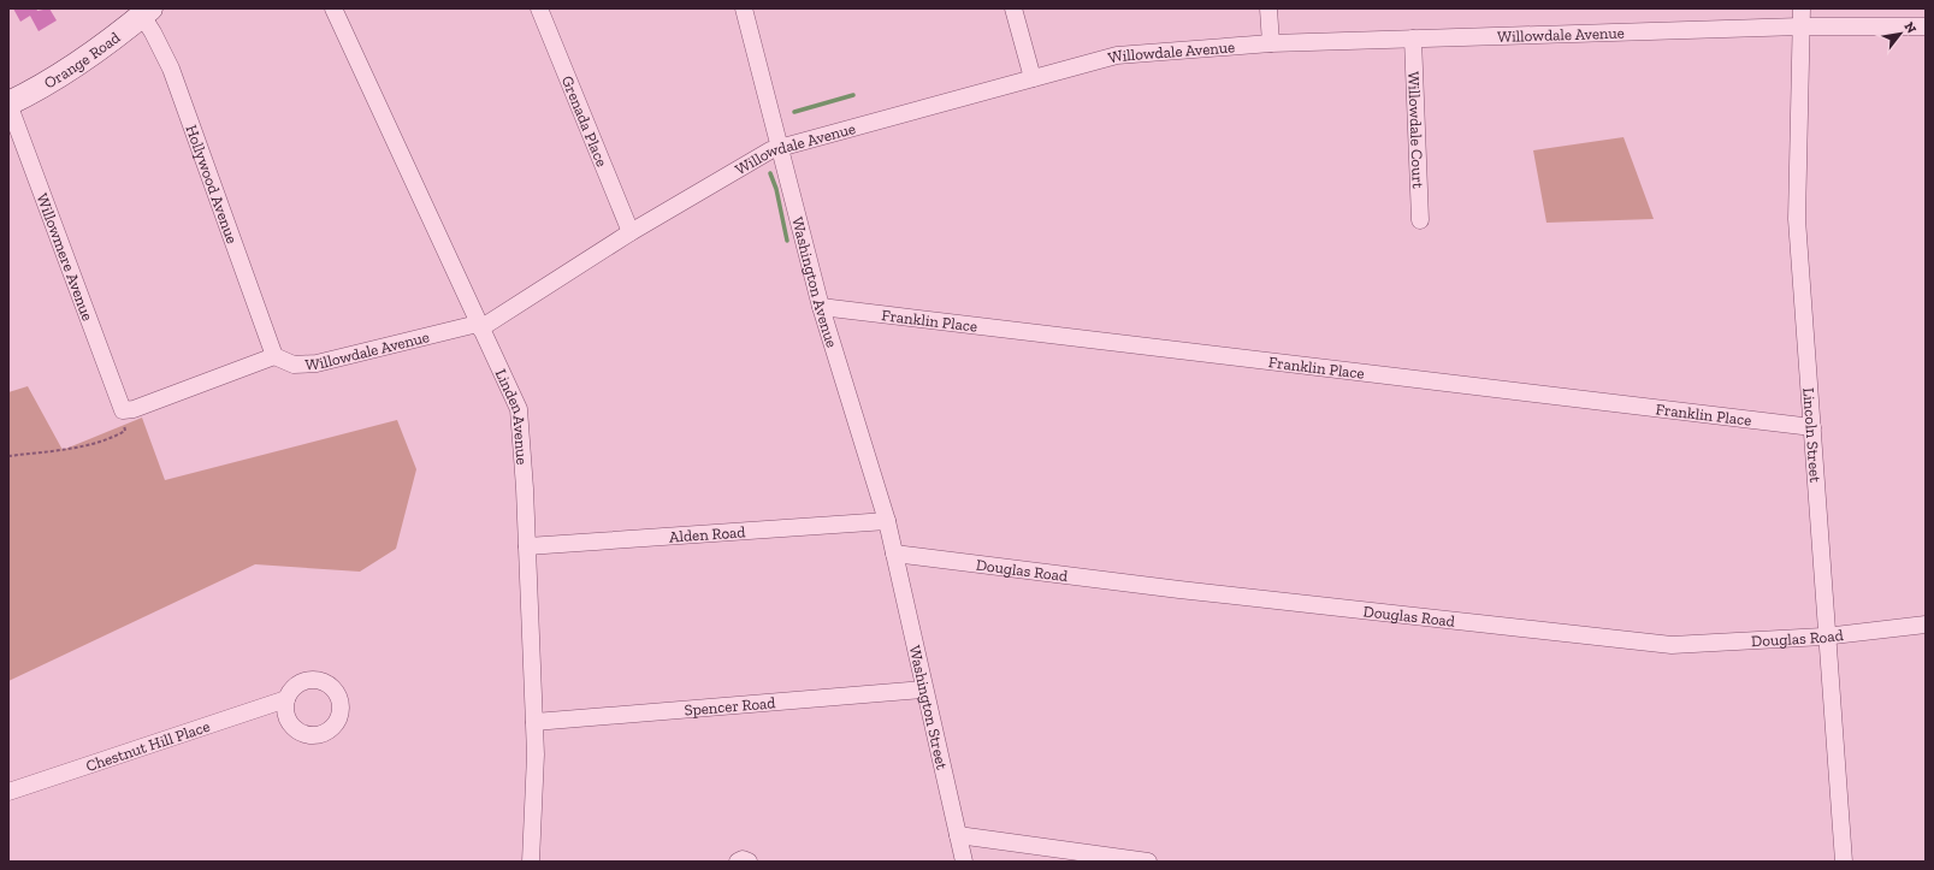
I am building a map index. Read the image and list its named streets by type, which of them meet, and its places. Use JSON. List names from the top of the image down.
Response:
{
  "streets": {
    "street": [
      "Willowdale Avenue",
      "Orange Road",
      "Grenada Place",
      "Willowdale Court",
      "Hollywood Avenue",
      "Willowmere Avenue",
      "Washington Avenue",
      "Franklin Place",
      "Linden Avenue",
      "Lincoln Street",
      "Alden Road",
      "Douglas Road",
      "Spencer Road",
      "Washington Street",
      "Chestnut Hill Place"
    ]
  },
  "crossings": [
    ["Willowdale Avenue", "Grenada Place"],
    ["Willowdale Avenue", "Willowdale Court"],
    ["Willowdale Avenue", "Hollywood Avenue"],
    ["Willowdale Avenue", "Washington Avenue"],
    ["Willowdale Avenue", "Linden Avenue"],
    ["Willowdale Avenue", "Lincoln Street"],
    ["Orange Road", "Hollywood Avenue"],
    ["Orange Road", "Willowmere Avenue"],
    ["Washington Avenue", "Franklin Place"],
    ["Washington Avenue", "Alden Road"],
    ["Washington Avenue", "Douglas Road"],
    ["Washington Avenue", "Washington Street"],
    ["Franklin Place", "Lincoln Street"],
    ["Linden Avenue", "Alden Road"],
    ["Linden Avenue", "Spencer Road"],
    ["Lincoln Street", "Douglas Road"],
    ["Douglas Road", "Washington Street"],
    ["Spencer Road", "Washington Street"]
  ],
  "north": "top right"
}
